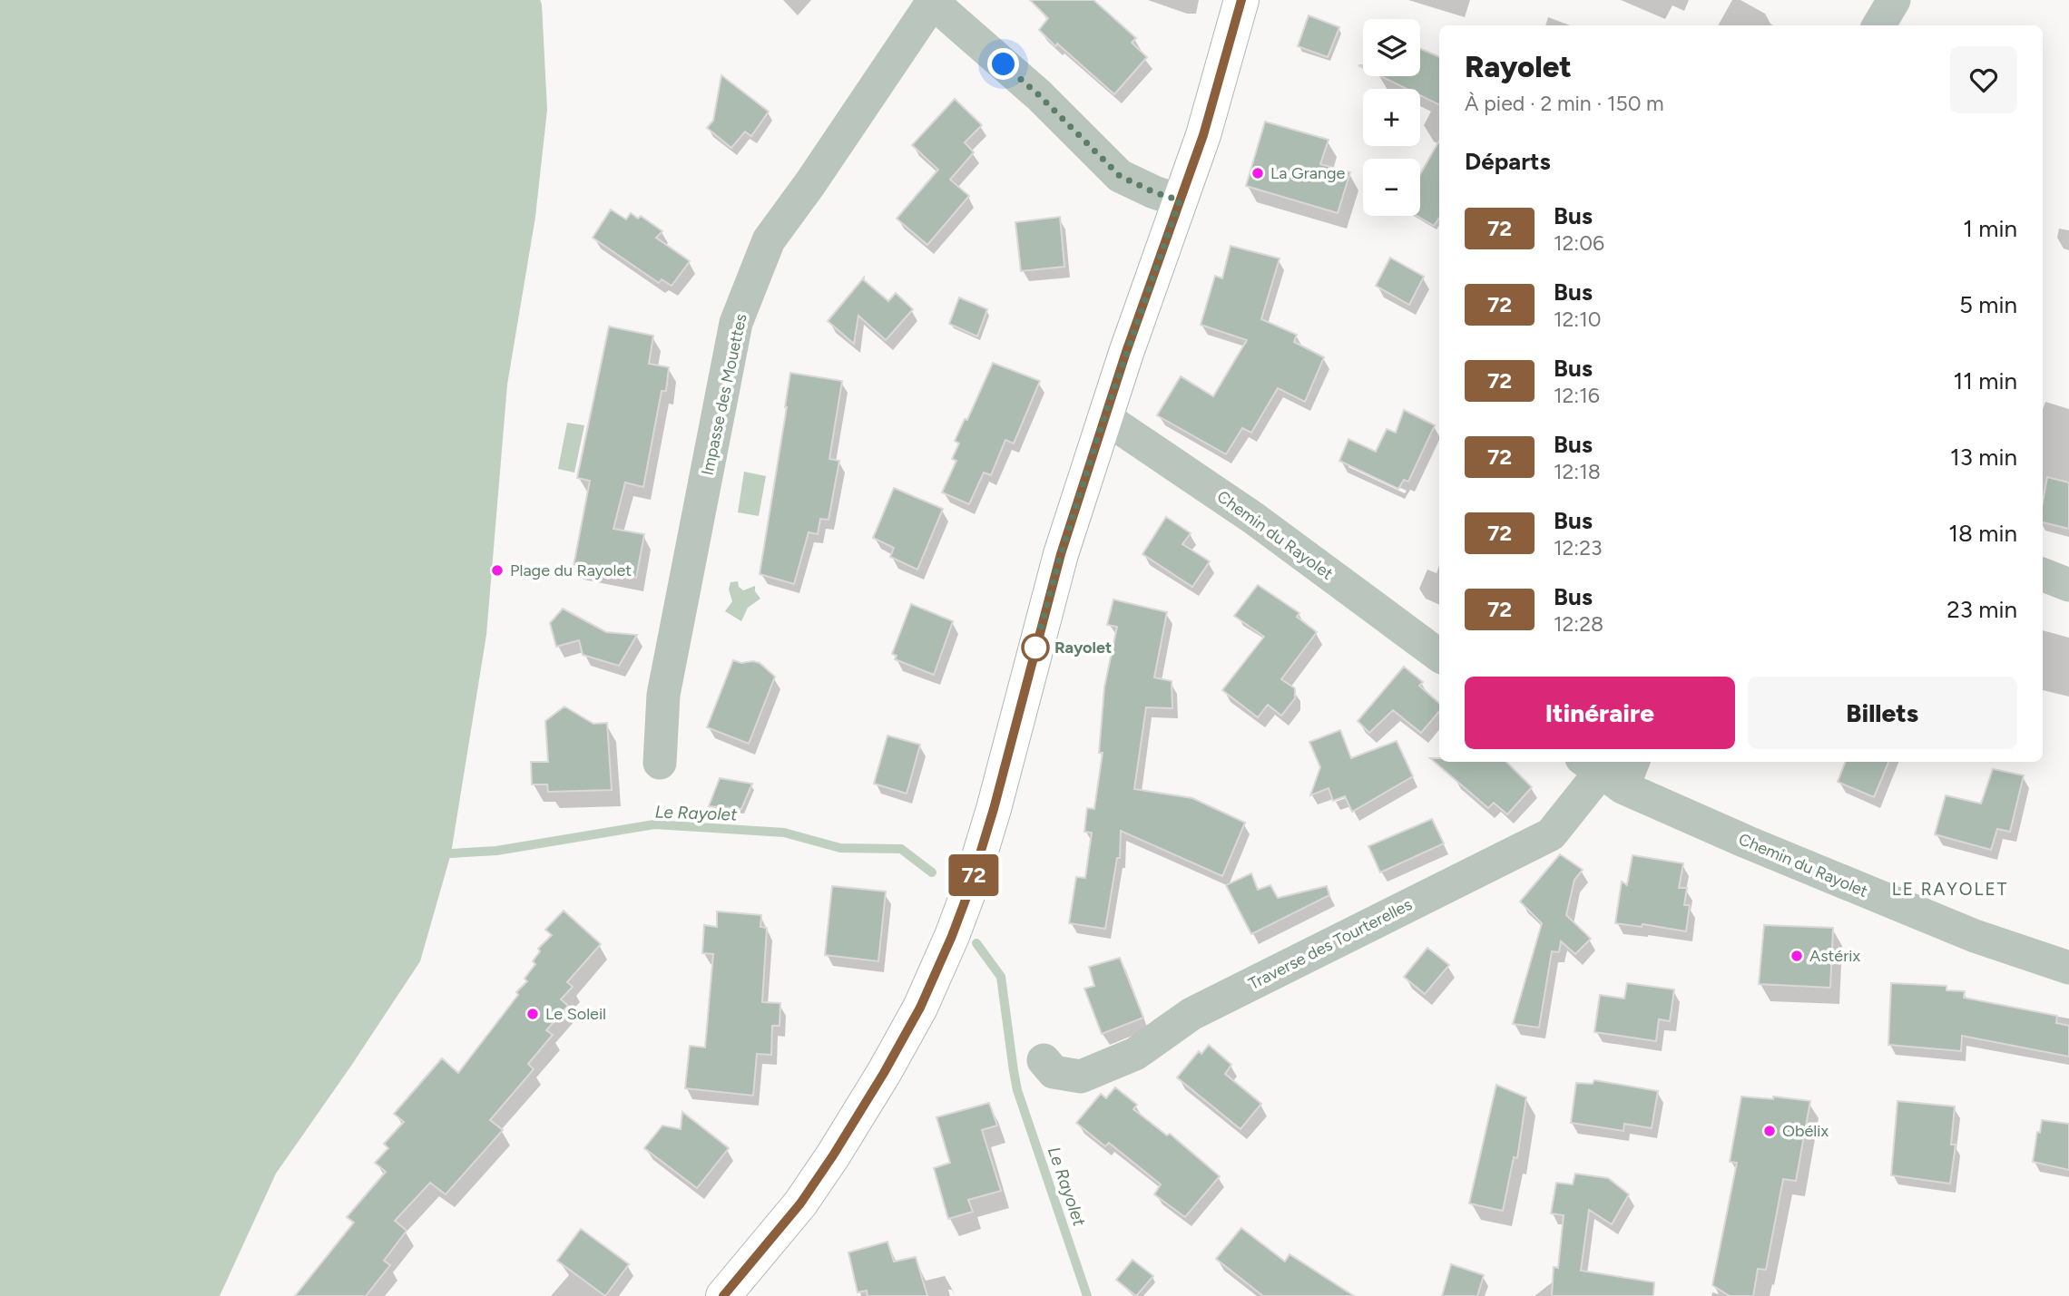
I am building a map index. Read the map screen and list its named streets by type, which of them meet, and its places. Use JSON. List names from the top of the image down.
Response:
{
  "streets": {
    "street": ["Impasse des Mouettes", "Chemin du Rayolet", "Traverse des Tourterelles"]
  },
  "crossings": [
    ["Chemin du Rayolet", "Traverse des Tourterelles"]
  ],
  "districts": ["LE RAYOLET"],
  "water": ["Le Rayolet"],
  "places": [
    "La Grange",
    "Plage du Rayolet",
    "Rayolet",
    "Astérix",
    "Le Soleil",
    "Obélix"
  ],
  "lines": ["bus line 72"],
  "page": {
    "on_map": "72",
    "map_buttons": ["+", "−"],
    "heading": [
      ["Rayolet", "À pied · 2 min · 150 m"],
      "Départs"
    ],
    "list": [
      {
        "mark": "72",
        "name": "Bus",
        "note": "12:06",
        "value": "1 min"
      },
      {
        "mark": "72",
        "name": "Bus",
        "note": "12:10",
        "value": "5 min"
      },
      {
        "mark": "72",
        "name": "Bus",
        "note": "12:16",
        "value": "11 min"
      },
      {
        "mark": "72",
        "name": "Bus",
        "note": "12:18",
        "value": "13 min"
      },
      {
        "mark": "72",
        "name": "Bus",
        "note": "12:23",
        "value": "18 min"
      },
      {
        "mark": "72",
        "name": "Bus",
        "note": "12:28",
        "value": "23 min"
      }
    ],
    "buttons": ["Itinéraire", "Billets"]
  }
}
